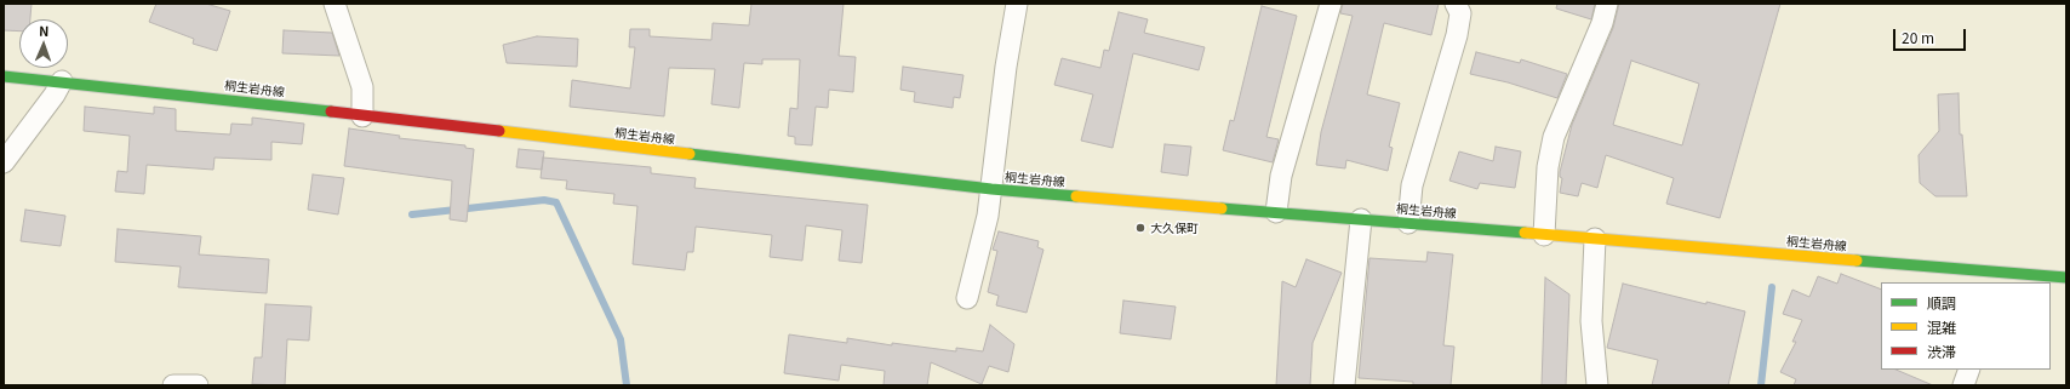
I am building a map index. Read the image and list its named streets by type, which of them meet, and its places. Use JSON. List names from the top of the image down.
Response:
{
  "streets": {
    "main road": ["桐生岩舟線"]
  },
  "places": ["大久保町"],
  "legend": ["順調", "混雑", "渋滞"],
  "scale_bar": "20 m",
  "north": "top"
}
